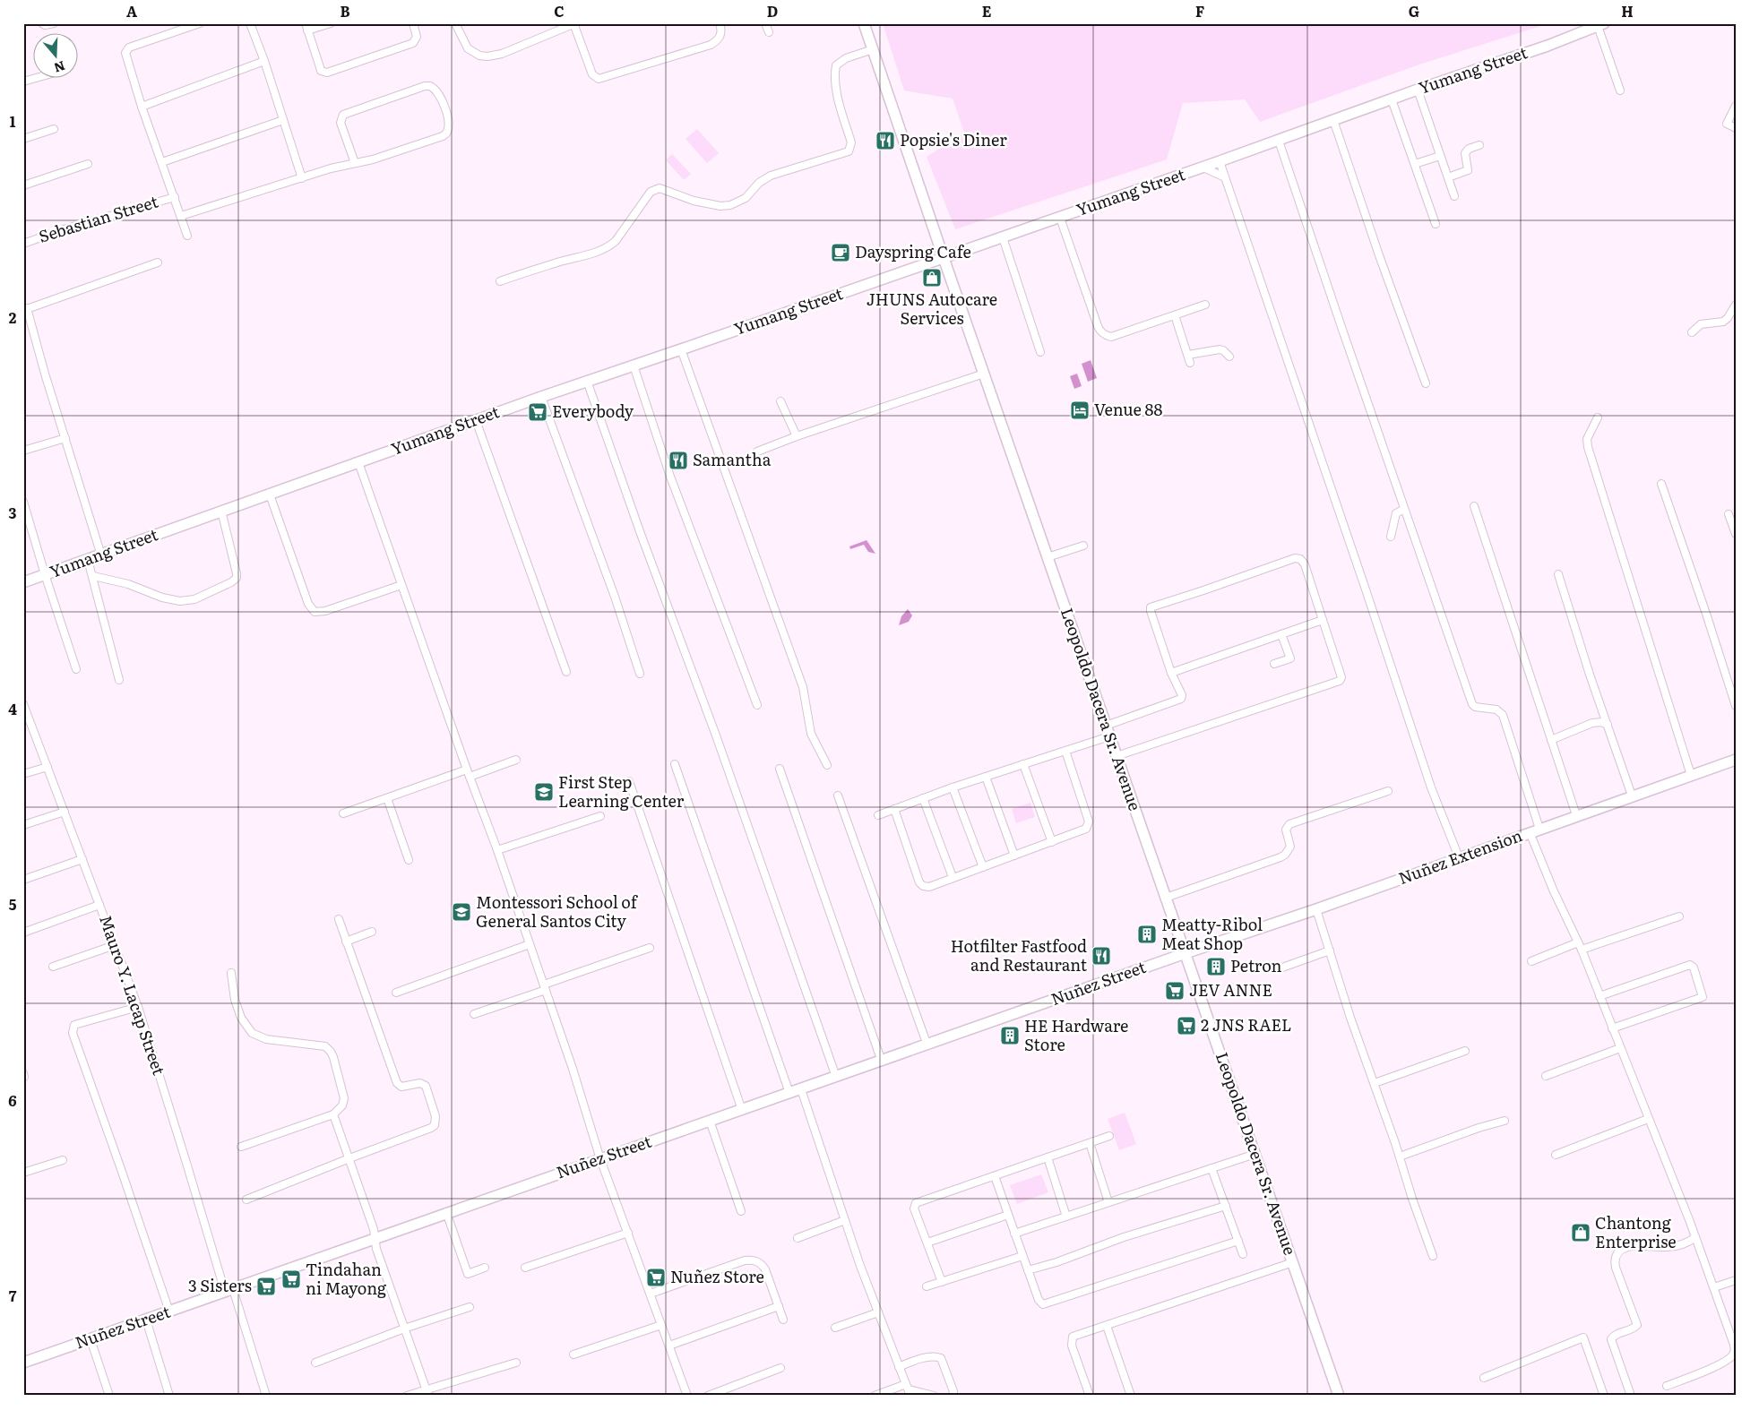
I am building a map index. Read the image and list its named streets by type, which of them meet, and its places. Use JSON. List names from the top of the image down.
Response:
{
  "streets": {
    "main road": [
      "Yumang Street",
      "Leopoldo Dacera Sr. Avenue",
      "Nuñez Extension",
      "Nuñez Street"
    ],
    "street": ["Sebastian Street", "Mauro Y. Lacap Street"]
  },
  "crossings": [
    ["Yumang Street", "Leopoldo Dacera Sr. Avenue"],
    ["Leopoldo Dacera Sr. Avenue", "Nuñez Extension"],
    ["Leopoldo Dacera Sr. Avenue", "Nuñez Street"],
    ["Nuñez Extension", "Nuñez Street"],
    ["Nuñez Street", "Mauro Y. Lacap Street"]
  ],
  "places": {
    "restaurant": ["Popsie's Diner", "Samantha", "Hotfilter Fastfood and Restaurant"],
    "cafe": ["Dayspring Cafe"],
    "shop": ["JHUNS Autocare Services", "Chantong Enterprise"],
    "hotel": ["Venue 88"],
    "supermarket": [
      "Everybody",
      "JEV ANNE",
      "2 JNS RAEL",
      "Nuñez Store",
      "Tindahan ni Mayong",
      "3 Sisters"
    ],
    "school or university": ["First Step Learning Center", "Montessori School of General Santos City"],
    "building": ["Meatty-Ribol Meat Shop", "Petron", "HE Hardware Store"]
  },
  "north": "bottom",
  "grid": {
    "columns": [
      "A",
      "B",
      "C",
      "D",
      "E",
      "F",
      "G",
      "H"
    ],
    "rows": [
      "1",
      "2",
      "3",
      "4",
      "5",
      "6",
      "7"
    ]
  }
}
